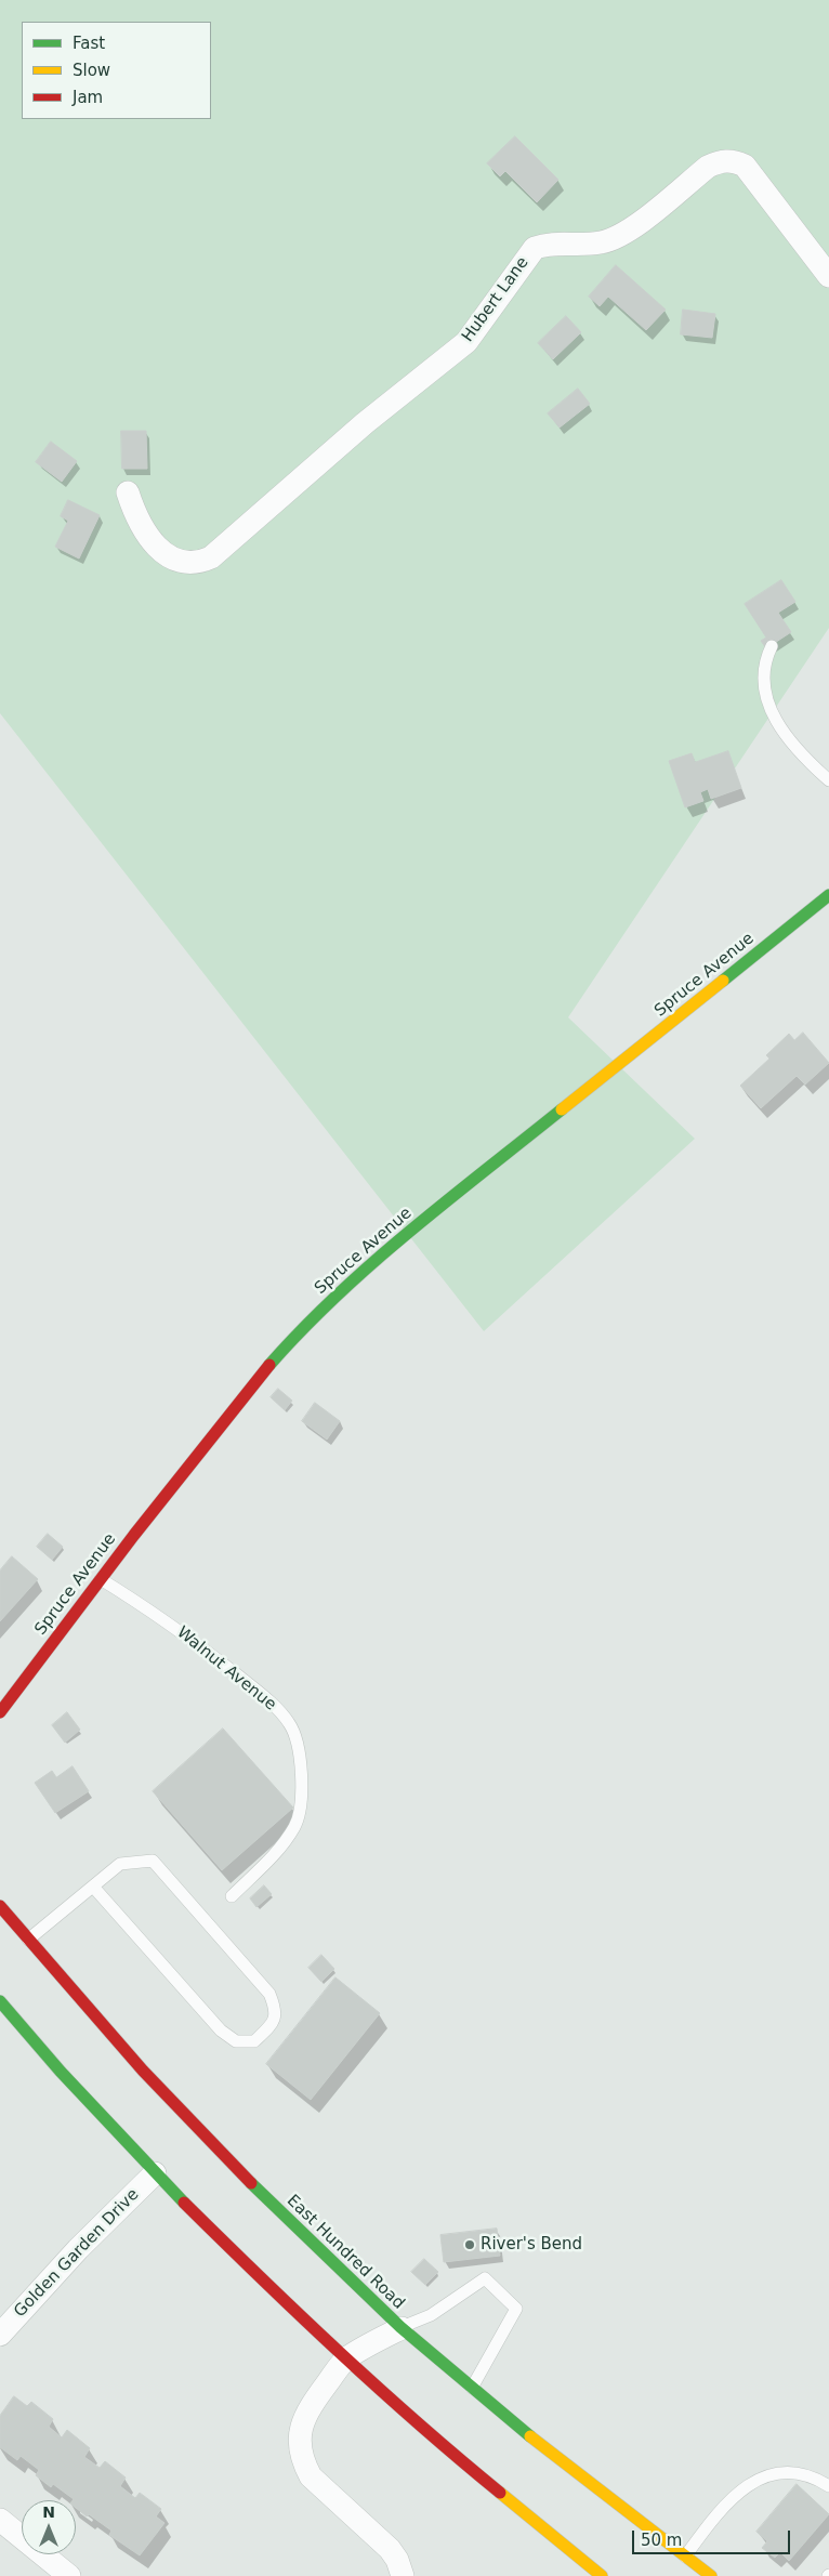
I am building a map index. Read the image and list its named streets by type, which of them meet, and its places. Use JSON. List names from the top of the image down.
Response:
{
  "streets": {
    "main road": ["Spruce Avenue", "East Hundred Road"],
    "street": ["Hubert Lane", "Golden Garden Drive"],
    "lane": ["Walnut Avenue"]
  },
  "crossings": [
    ["Spruce Avenue", "Walnut Avenue"]
  ],
  "places": ["River's Bend"],
  "legend": ["Fast", "Slow", "Jam"],
  "scale_bar": "50 m",
  "north": "top"
}
